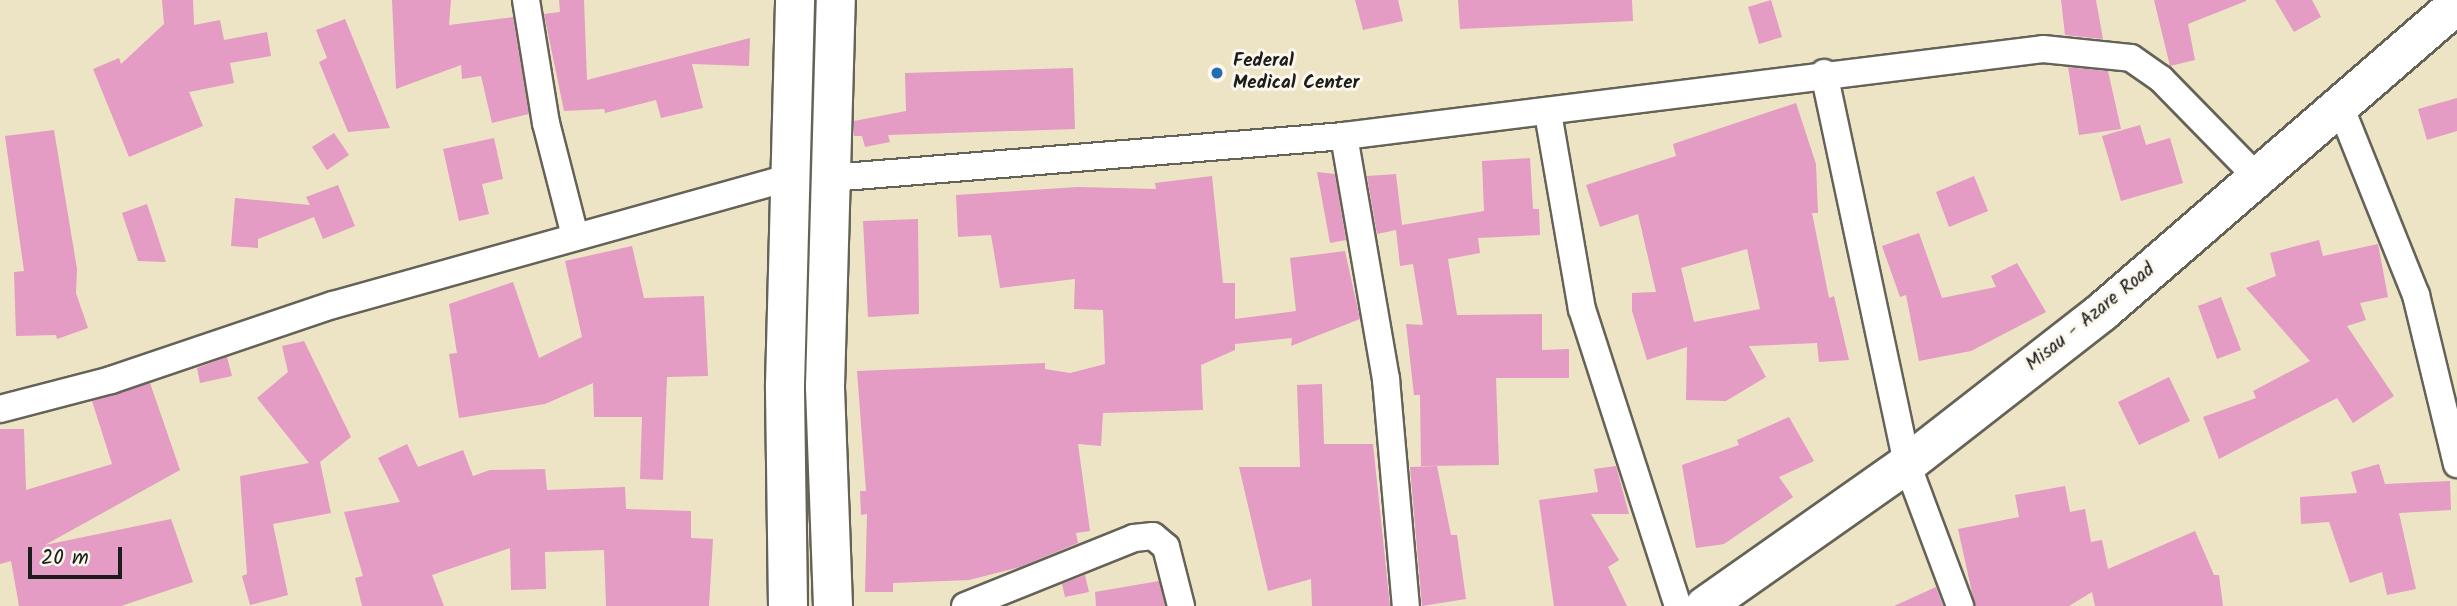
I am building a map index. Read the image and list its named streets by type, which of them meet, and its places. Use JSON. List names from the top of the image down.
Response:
{
  "streets": {
    "main road": ["Misau - Azare Road"]
  },
  "places": ["Federal Medical Center"],
  "scale_bar": "20 m"
}
